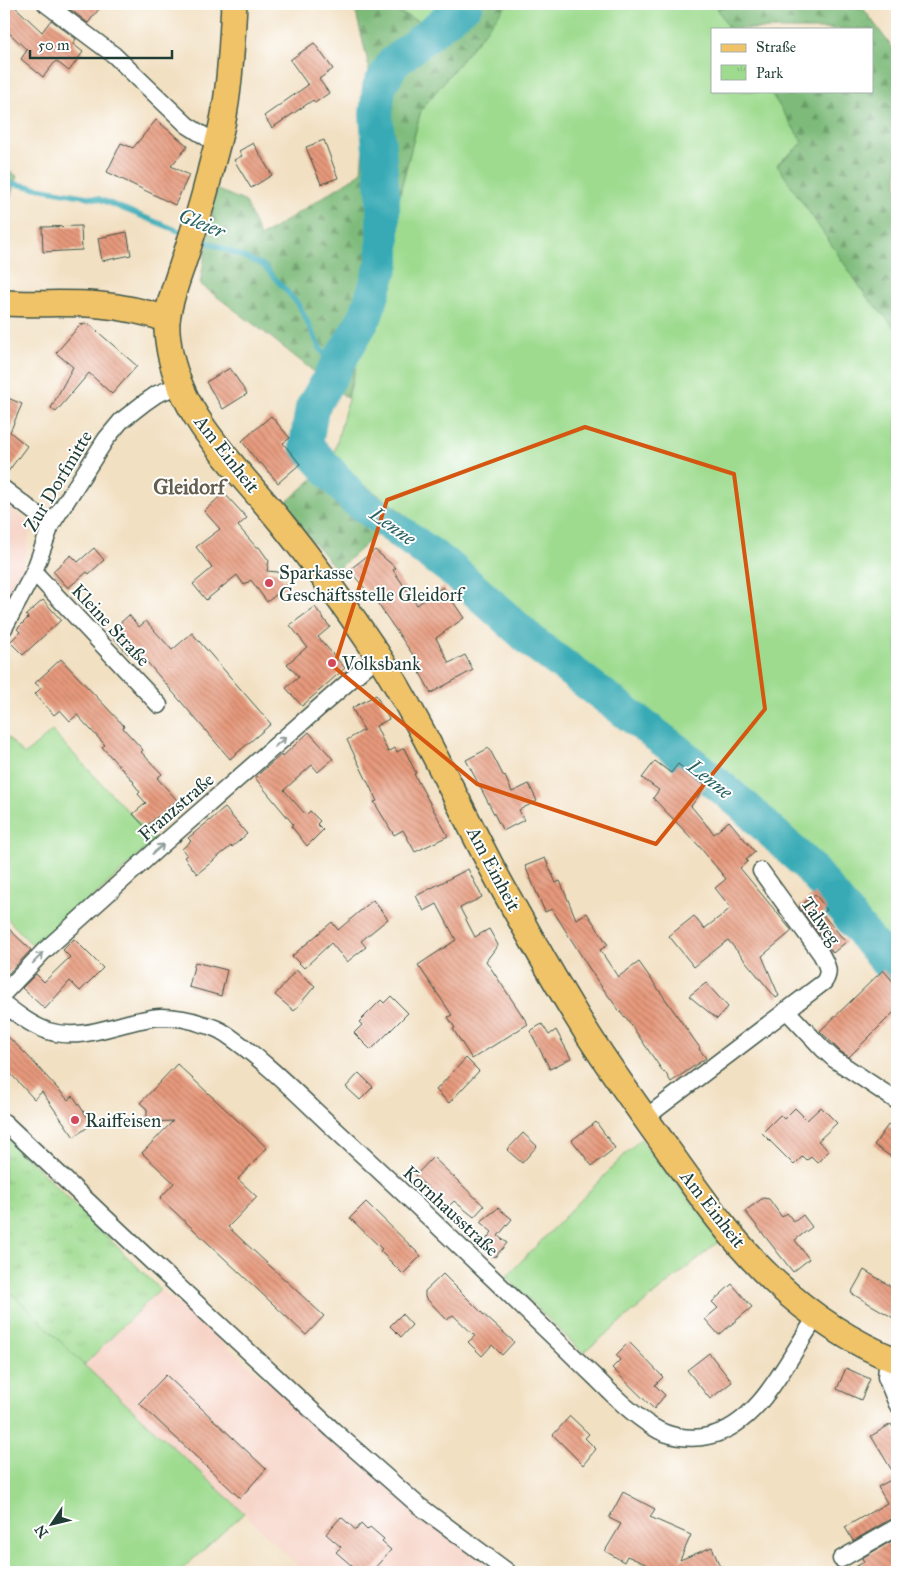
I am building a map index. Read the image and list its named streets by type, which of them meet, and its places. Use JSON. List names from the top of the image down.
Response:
{
  "streets": {
    "main road": ["Am Einheit"],
    "street": [
      "Zur Dorfmitte",
      "Kleine Straße",
      "Franzstraße",
      "Talweg",
      "Kornhausstraße"
    ]
  },
  "crossings": [
    ["Am Einheit", "Zur Dorfmitte"],
    ["Am Einheit", "Franzstraße"],
    ["Am Einheit", "Talweg"],
    ["Am Einheit", "Kornhausstraße"],
    ["Zur Dorfmitte", "Kleine Straße"]
  ],
  "one_way": ["Franzstraße"],
  "districts": ["Gleidorf"],
  "water": ["Gleier", "Lenne"],
  "places": ["Sparkasse Geschäftsstelle Gleidorf", "Volksbank", "Raiffeisen"],
  "legend": ["Straße", "Park"],
  "scale_bar": "50 m",
  "north": "bottom left"
}
